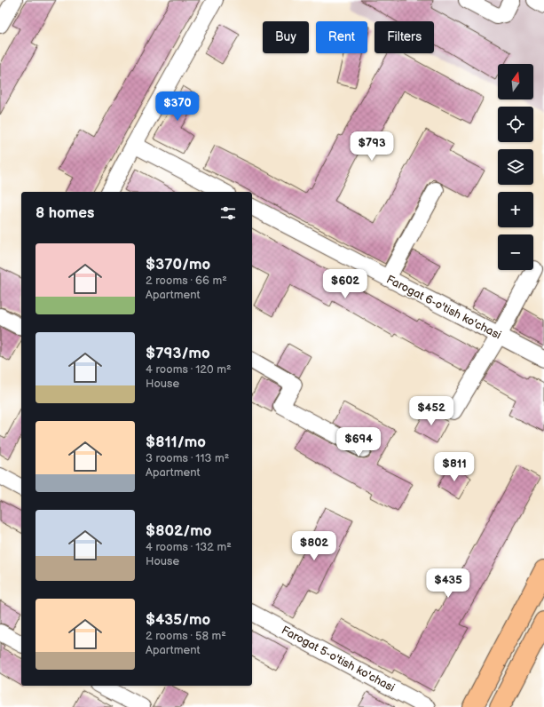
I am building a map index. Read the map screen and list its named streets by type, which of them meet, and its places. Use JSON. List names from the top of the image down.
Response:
{
  "streets": {
    "street": ["Farogat 6-o'tish ko'chasi", "Farogat 5-o'tish ko'chasi"]
  },
  "north": "top",
  "page": {
    "chip": ["Buy", "Rent", "Filters"],
    "map_buttons": ["+", "−"],
    "price": [
      "$370",
      "$793",
      "$602",
      "$452",
      "$694",
      "$811",
      "$802",
      "$435"
    ],
    "heading": "8 homes",
    "list": [
      {
        "name": "$370/mo",
        "note": "2 rooms · 66 m² · Apartment"
      },
      {
        "name": "$793/mo",
        "note": "4 rooms · 120 m² · House"
      },
      {
        "name": "$811/mo",
        "note": "3 rooms · 113 m² · Apartment"
      },
      {
        "name": "$802/mo",
        "note": "4 rooms · 132 m² · House"
      },
      {
        "name": "$435/mo",
        "note": "2 rooms · 58 m² · Apartment"
      }
    ]
  }
}
